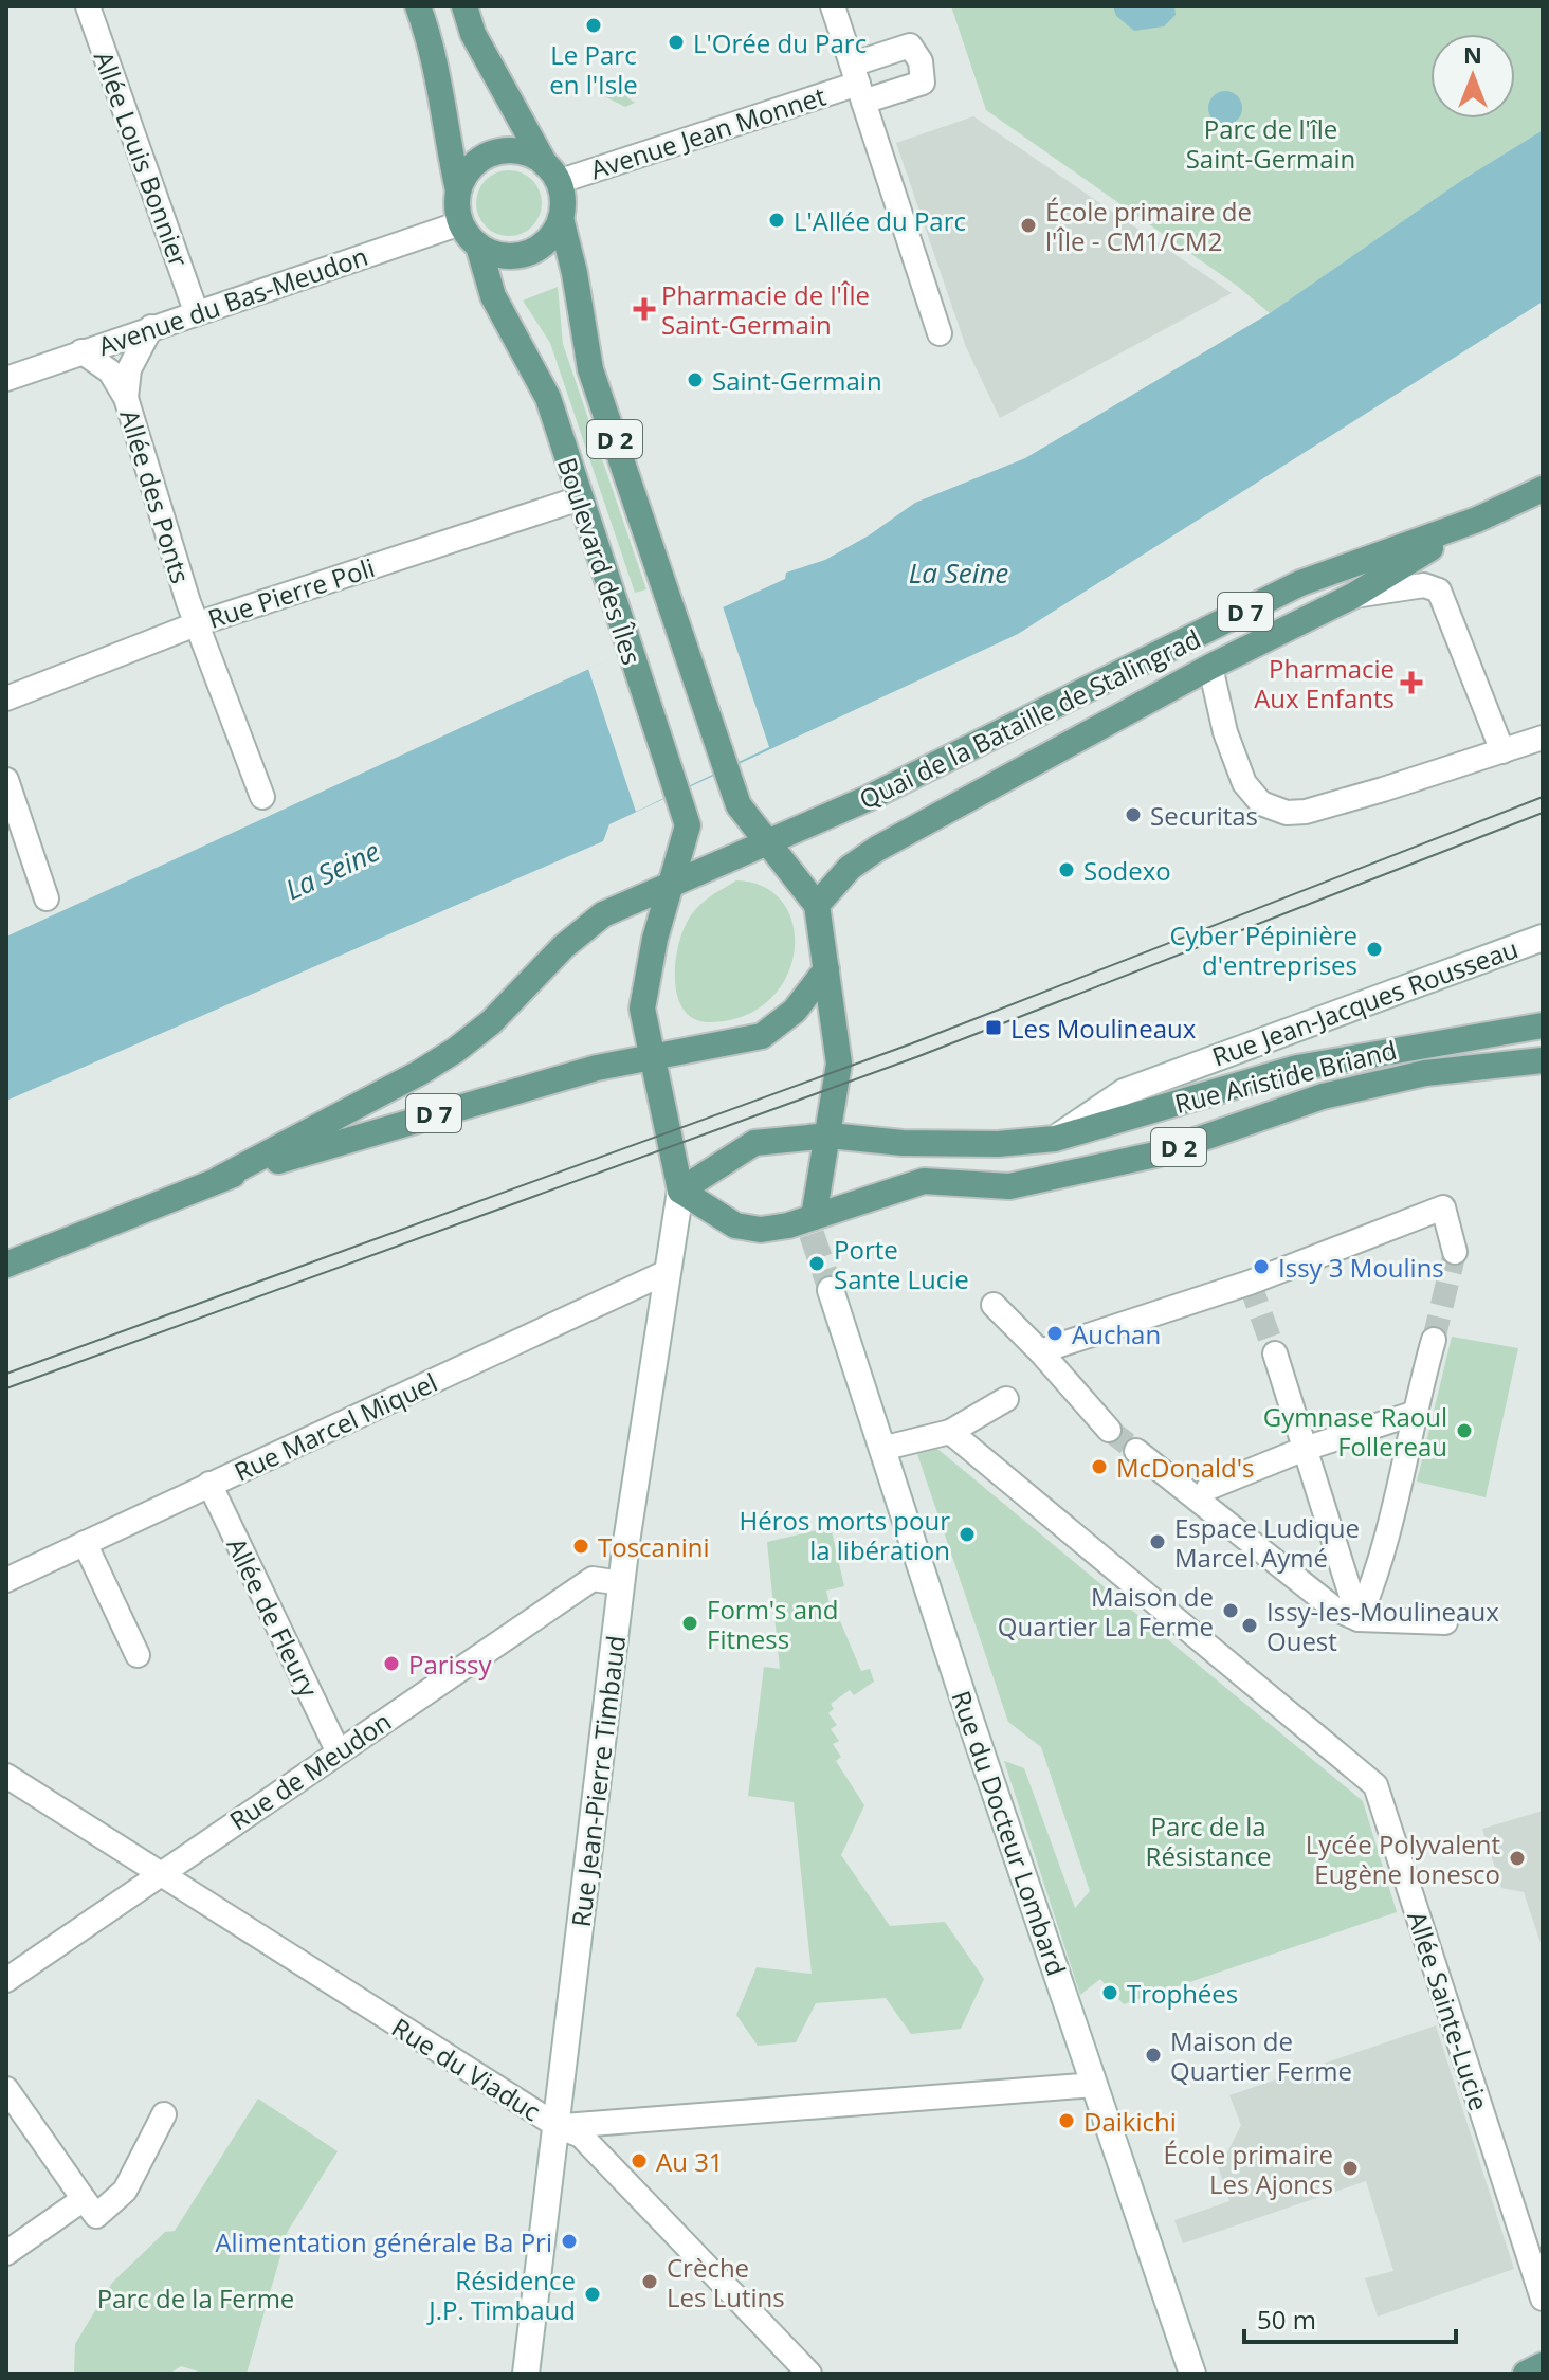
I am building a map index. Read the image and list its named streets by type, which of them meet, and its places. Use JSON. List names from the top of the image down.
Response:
{
  "streets": {
    "main road": [
      "D 2",
      "Boulevard des Îles",
      "D 7",
      "Quai de la Bataille de Stalingrad",
      "Rue Jean-Jacques Rousseau",
      "Rue Aristide Briand",
      "Rue Jean-Pierre Timbaud",
      "Rue du Docteur Lombard"
    ],
    "street": [
      "Avenue Jean Monnet",
      "Allée Louis Bonnier",
      "Avenue du Bas-Meudon",
      "Allée des Ponts",
      "Rue Pierre Poli",
      "Rue Marcel Miquel",
      "Allée de Fleury",
      "Rue de Meudon",
      "Allée Sainte-Lucie",
      "Rue du Viaduc"
    ]
  },
  "crossings": [
    ["Avenue Jean Monnet", "Avenue du Bas-Meudon"],
    ["Avenue Jean Monnet", "Boulevard des Îles"],
    ["Allée Louis Bonnier", "Avenue du Bas-Meudon"],
    ["Avenue du Bas-Meudon", "Allée des Ponts"],
    ["Avenue du Bas-Meudon", "Boulevard des Îles"],
    ["Allée des Ponts", "Rue Pierre Poli"],
    ["Boulevard des Îles", "Rue Pierre Poli"],
    ["Boulevard des Îles", "D 7"],
    ["Boulevard des Îles", "Quai de la Bataille de Stalingrad"],
    ["D 7", "Quai de la Bataille de Stalingrad"],
    ["Rue Jean-Jacques Rousseau", "Rue Aristide Briand"],
    ["Rue Aristide Briand", "Rue Jean-Pierre Timbaud"],
    ["Rue Marcel Miquel", "Allée de Fleury"],
    ["Rue Marcel Miquel", "Rue Jean-Pierre Timbaud"],
    ["Allée de Fleury", "Rue de Meudon"],
    ["Rue de Meudon", "Rue Jean-Pierre Timbaud"],
    ["Rue de Meudon", "Rue du Viaduc"],
    ["Rue Jean-Pierre Timbaud", "Rue du Viaduc"],
    ["Rue du Docteur Lombard", "Rue du Viaduc"]
  ],
  "water": ["La Seine"],
  "parks": ["Parc de l'île Saint-Germain", "Parc de la Résistance", "Parc de la Ferme"],
  "places": {
    "other": [
      "Le Parc en l'Isle",
      "L'Orée du Parc",
      "L'Allée du Parc",
      "École primaire de l'Île - CM1/CM2",
      "Saint-Germain",
      "Securitas",
      "Sodexo",
      "Cyber Pépinière d'entreprises",
      "Porte Sante Lucie",
      "Issy 3 Moulins",
      "Auchan",
      "Gymnase Raoul Follereau",
      "McDonald's",
      "Héros morts pour la libération",
      "Espace Ludique Marcel Aymé",
      "Toscanini",
      "Maison de Quartier La Ferme",
      "Form's and Fitness",
      "Issy-les-Moulineaux Ouest",
      "Parissy",
      "Lycée Polyvalent Eugène Ionesco",
      "Trophées",
      "Maison de Quartier Ferme",
      "Daikichi",
      "Au 31",
      "École primaire Les Ajoncs",
      "Alimentation générale Ba Pri",
      "Crèche Les Lutins",
      "Résidence J.P. Timbaud"
    ],
    "health": ["Pharmacie de l'Île Saint-Germain", "Pharmacie Aux Enfants"],
    "transit": ["Les Moulineaux"]
  },
  "scale_bar": "50 m",
  "north": "top"
}
